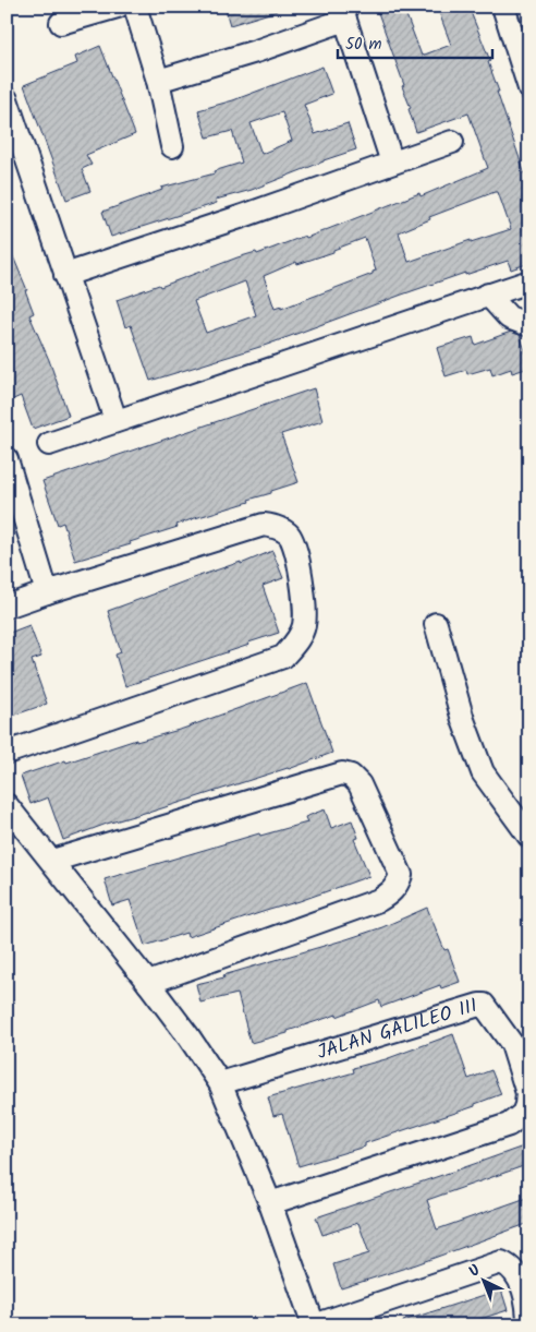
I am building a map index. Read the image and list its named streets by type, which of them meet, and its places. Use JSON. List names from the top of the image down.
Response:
{
  "streets": {
    "street": ["JALAN GALILEO III"]
  },
  "scale_bar": "50 m",
  "north": "top left"
}
